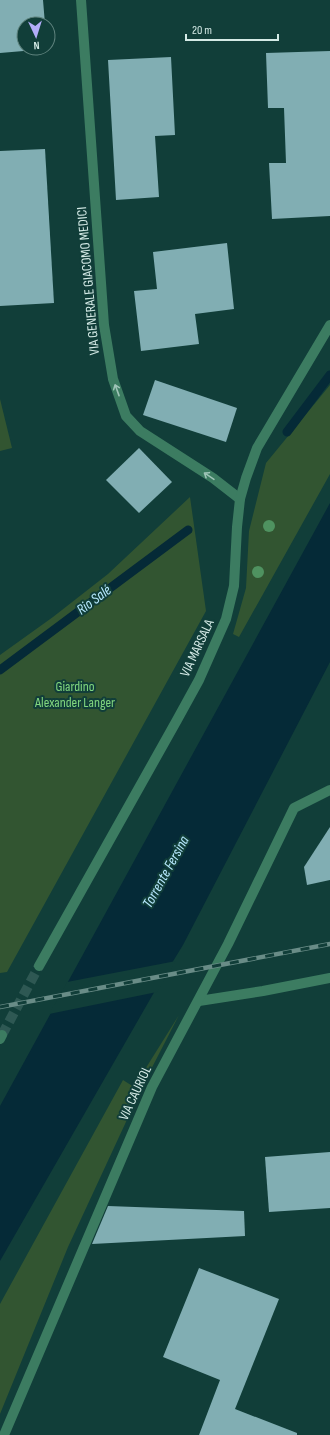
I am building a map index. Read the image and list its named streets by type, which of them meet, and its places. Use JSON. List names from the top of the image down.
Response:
{
  "streets": {
    "street": ["VIA GENERALE GIACOMO MEDICI", "VIA MARSALA", "VIA CAURIOL"]
  },
  "crossings": [
    ["VIA GENERALE GIACOMO MEDICI", "VIA MARSALA"]
  ],
  "one_way": ["VIA GENERALE GIACOMO MEDICI"],
  "water": ["Rio Salé", "Torrente Fersina"],
  "parks": ["Giardino Alexander Langer"],
  "scale_bar": "20 m",
  "north": "bottom"
}
